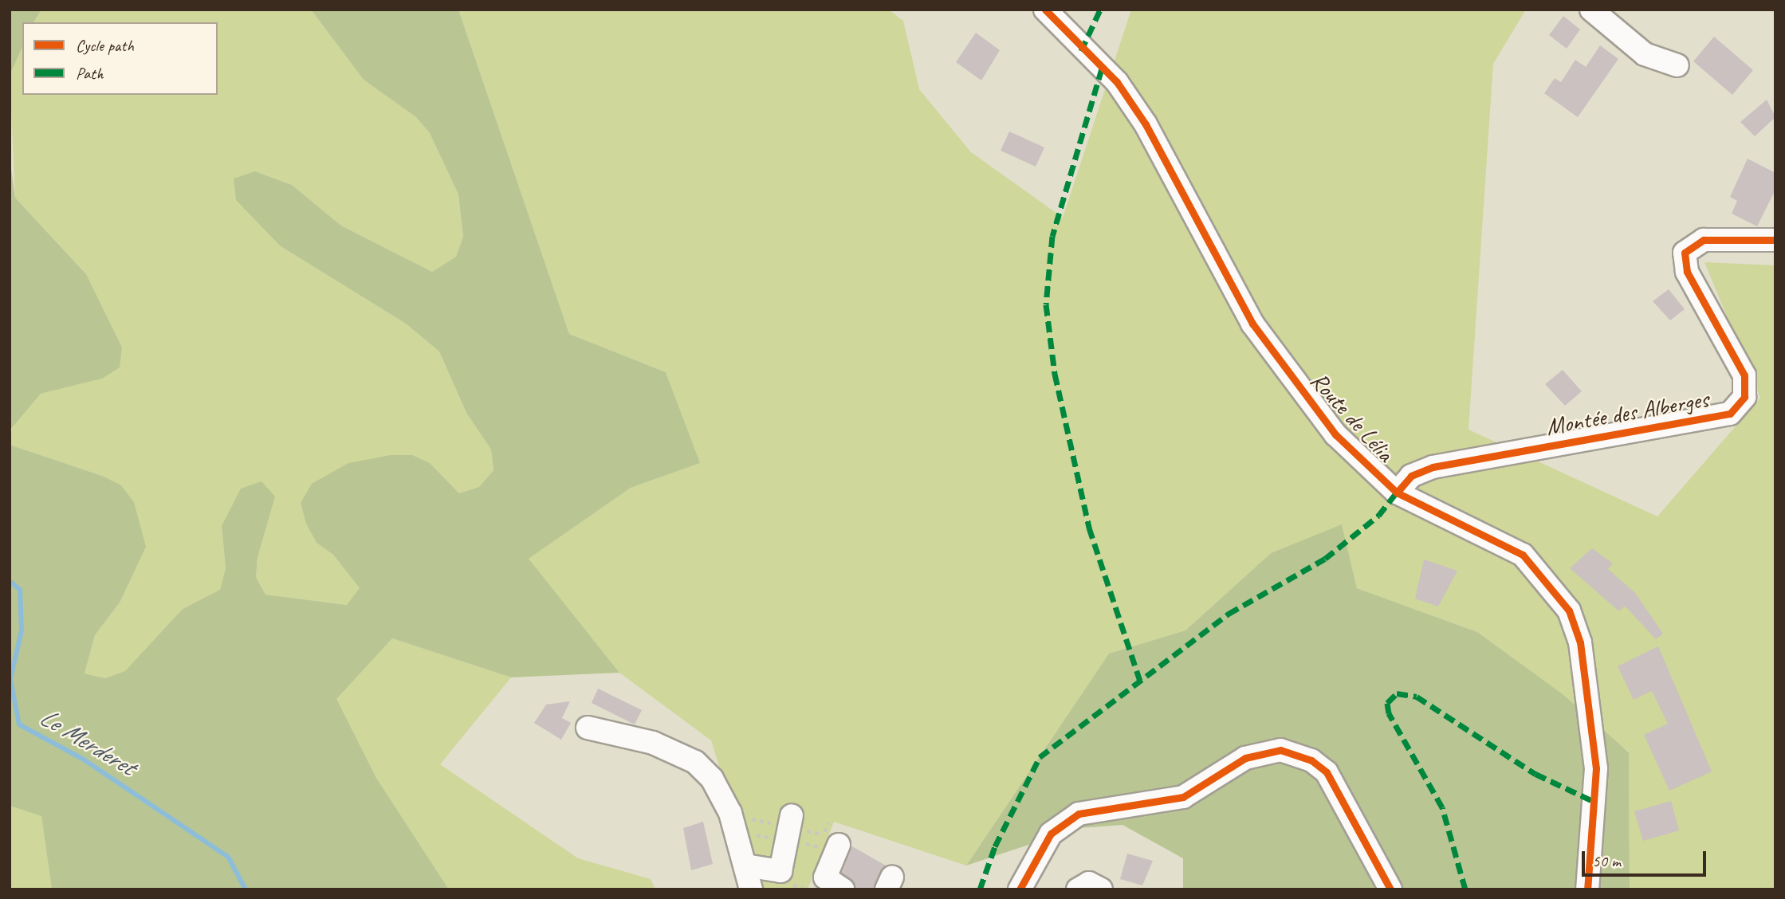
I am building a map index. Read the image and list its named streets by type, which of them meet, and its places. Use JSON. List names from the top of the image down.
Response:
{
  "streets": {
    "street": ["Montée des Alberges", "Route de Lélia"]
  },
  "crossings": [
    ["Montée des Alberges", "Route de Lélia"]
  ],
  "water": ["Le Merderet"],
  "legend": ["Cycle path", "Path"],
  "scale_bar": "50 m"
}
